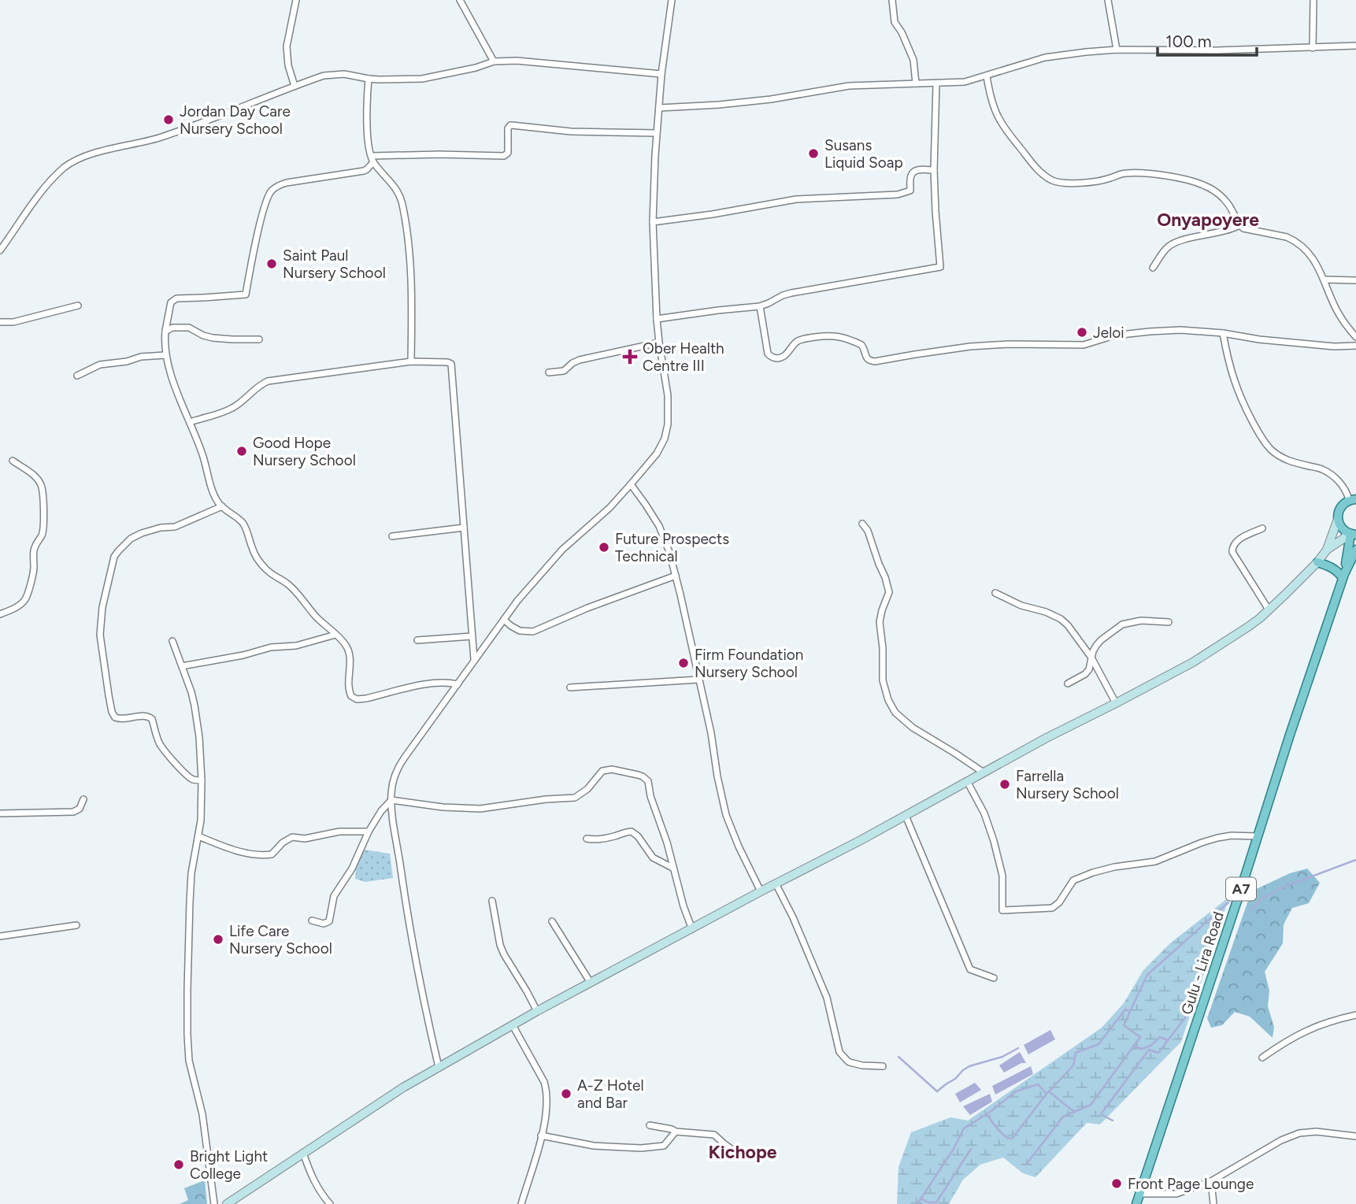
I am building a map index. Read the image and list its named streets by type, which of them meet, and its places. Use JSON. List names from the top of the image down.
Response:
{
  "streets": {
    "main road": ["A7", "Gulu - Lira Road"]
  },
  "crossings": [
    ["A7", "Gulu - Lira Road"]
  ],
  "districts": ["Onyapoyere", "Kichope"],
  "places": {
    "other": [
      "Jordan Day Care Nursery School",
      "Susans Liquid Soap",
      "Saint Paul Nursery School",
      "Jeloi",
      "Good Hope Nursery School",
      "Future Prospects Technical",
      "Firm Foundation Nursery School",
      "Farrella Nursery School",
      "Life Care Nursery School",
      "A-Z Hotel and Bar",
      "Bright Light College",
      "Front Page Lounge"
    ],
    "health": ["Ober Health Centre III"]
  },
  "scale_bar": "100 m"
}
